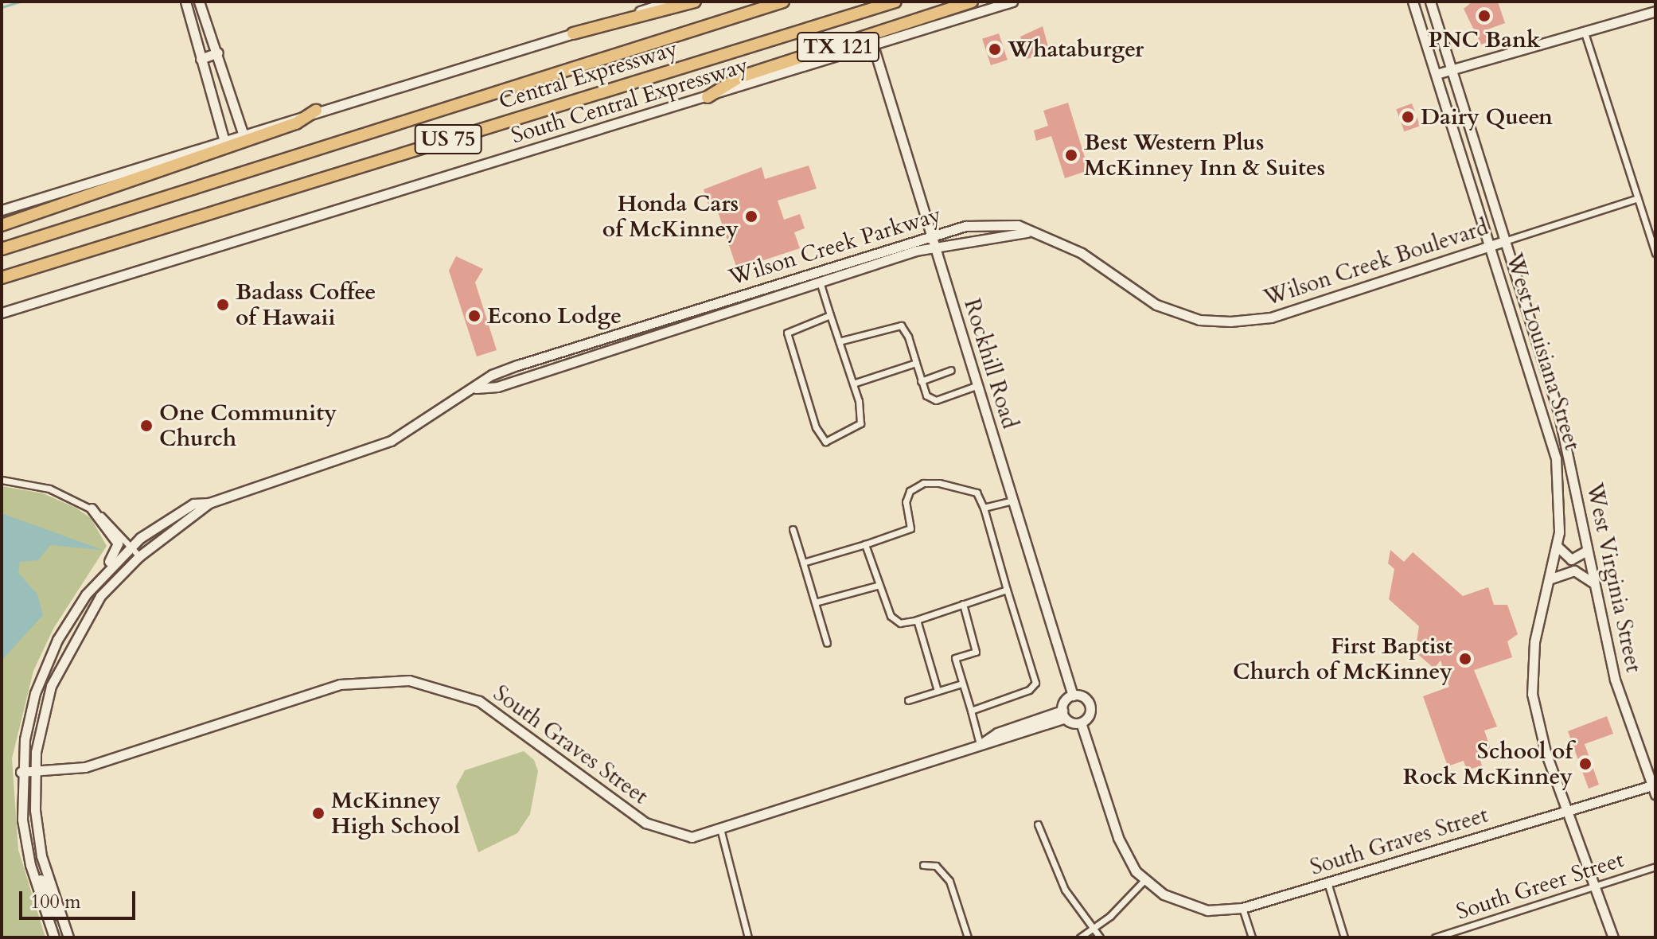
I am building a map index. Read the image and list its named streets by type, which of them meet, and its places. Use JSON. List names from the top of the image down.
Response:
{
  "streets": {
    "highway": ["TX 121", "Central Expressway", "US 75"],
    "main road": [
      "South Central Expressway",
      "Wilson Creek Parkway",
      "Wilson Creek Boulevard",
      "West Louisiana Street",
      "Rockhill Road",
      "West Virginia Street",
      "South Graves Street"
    ],
    "street": ["South Greer Street"]
  },
  "crossings": [
    ["TX 121", "South Central Expressway"],
    ["South Central Expressway", "Rockhill Road"],
    ["Wilson Creek Parkway", "Wilson Creek Boulevard"],
    ["Wilson Creek Parkway", "Rockhill Road"],
    ["Wilson Creek Parkway", "South Graves Street"],
    ["Wilson Creek Boulevard", "West Louisiana Street"],
    ["Wilson Creek Boulevard", "West Virginia Street"],
    ["West Louisiana Street", "South Graves Street"],
    ["West Louisiana Street", "South Greer Street"],
    ["West Virginia Street", "South Graves Street"]
  ],
  "places": [
    "PNC Bank",
    "Whataburger",
    "Dairy Queen",
    "Best Western Plus McKinney Inn & Suites",
    "Honda Cars of McKinney",
    "Badass Coffee of Hawaii",
    "Econo Lodge",
    "One Community Church",
    "First Baptist Church of McKinney",
    "School of Rock McKinney",
    "McKinney High School"
  ],
  "scale_bar": "100 m"
}
